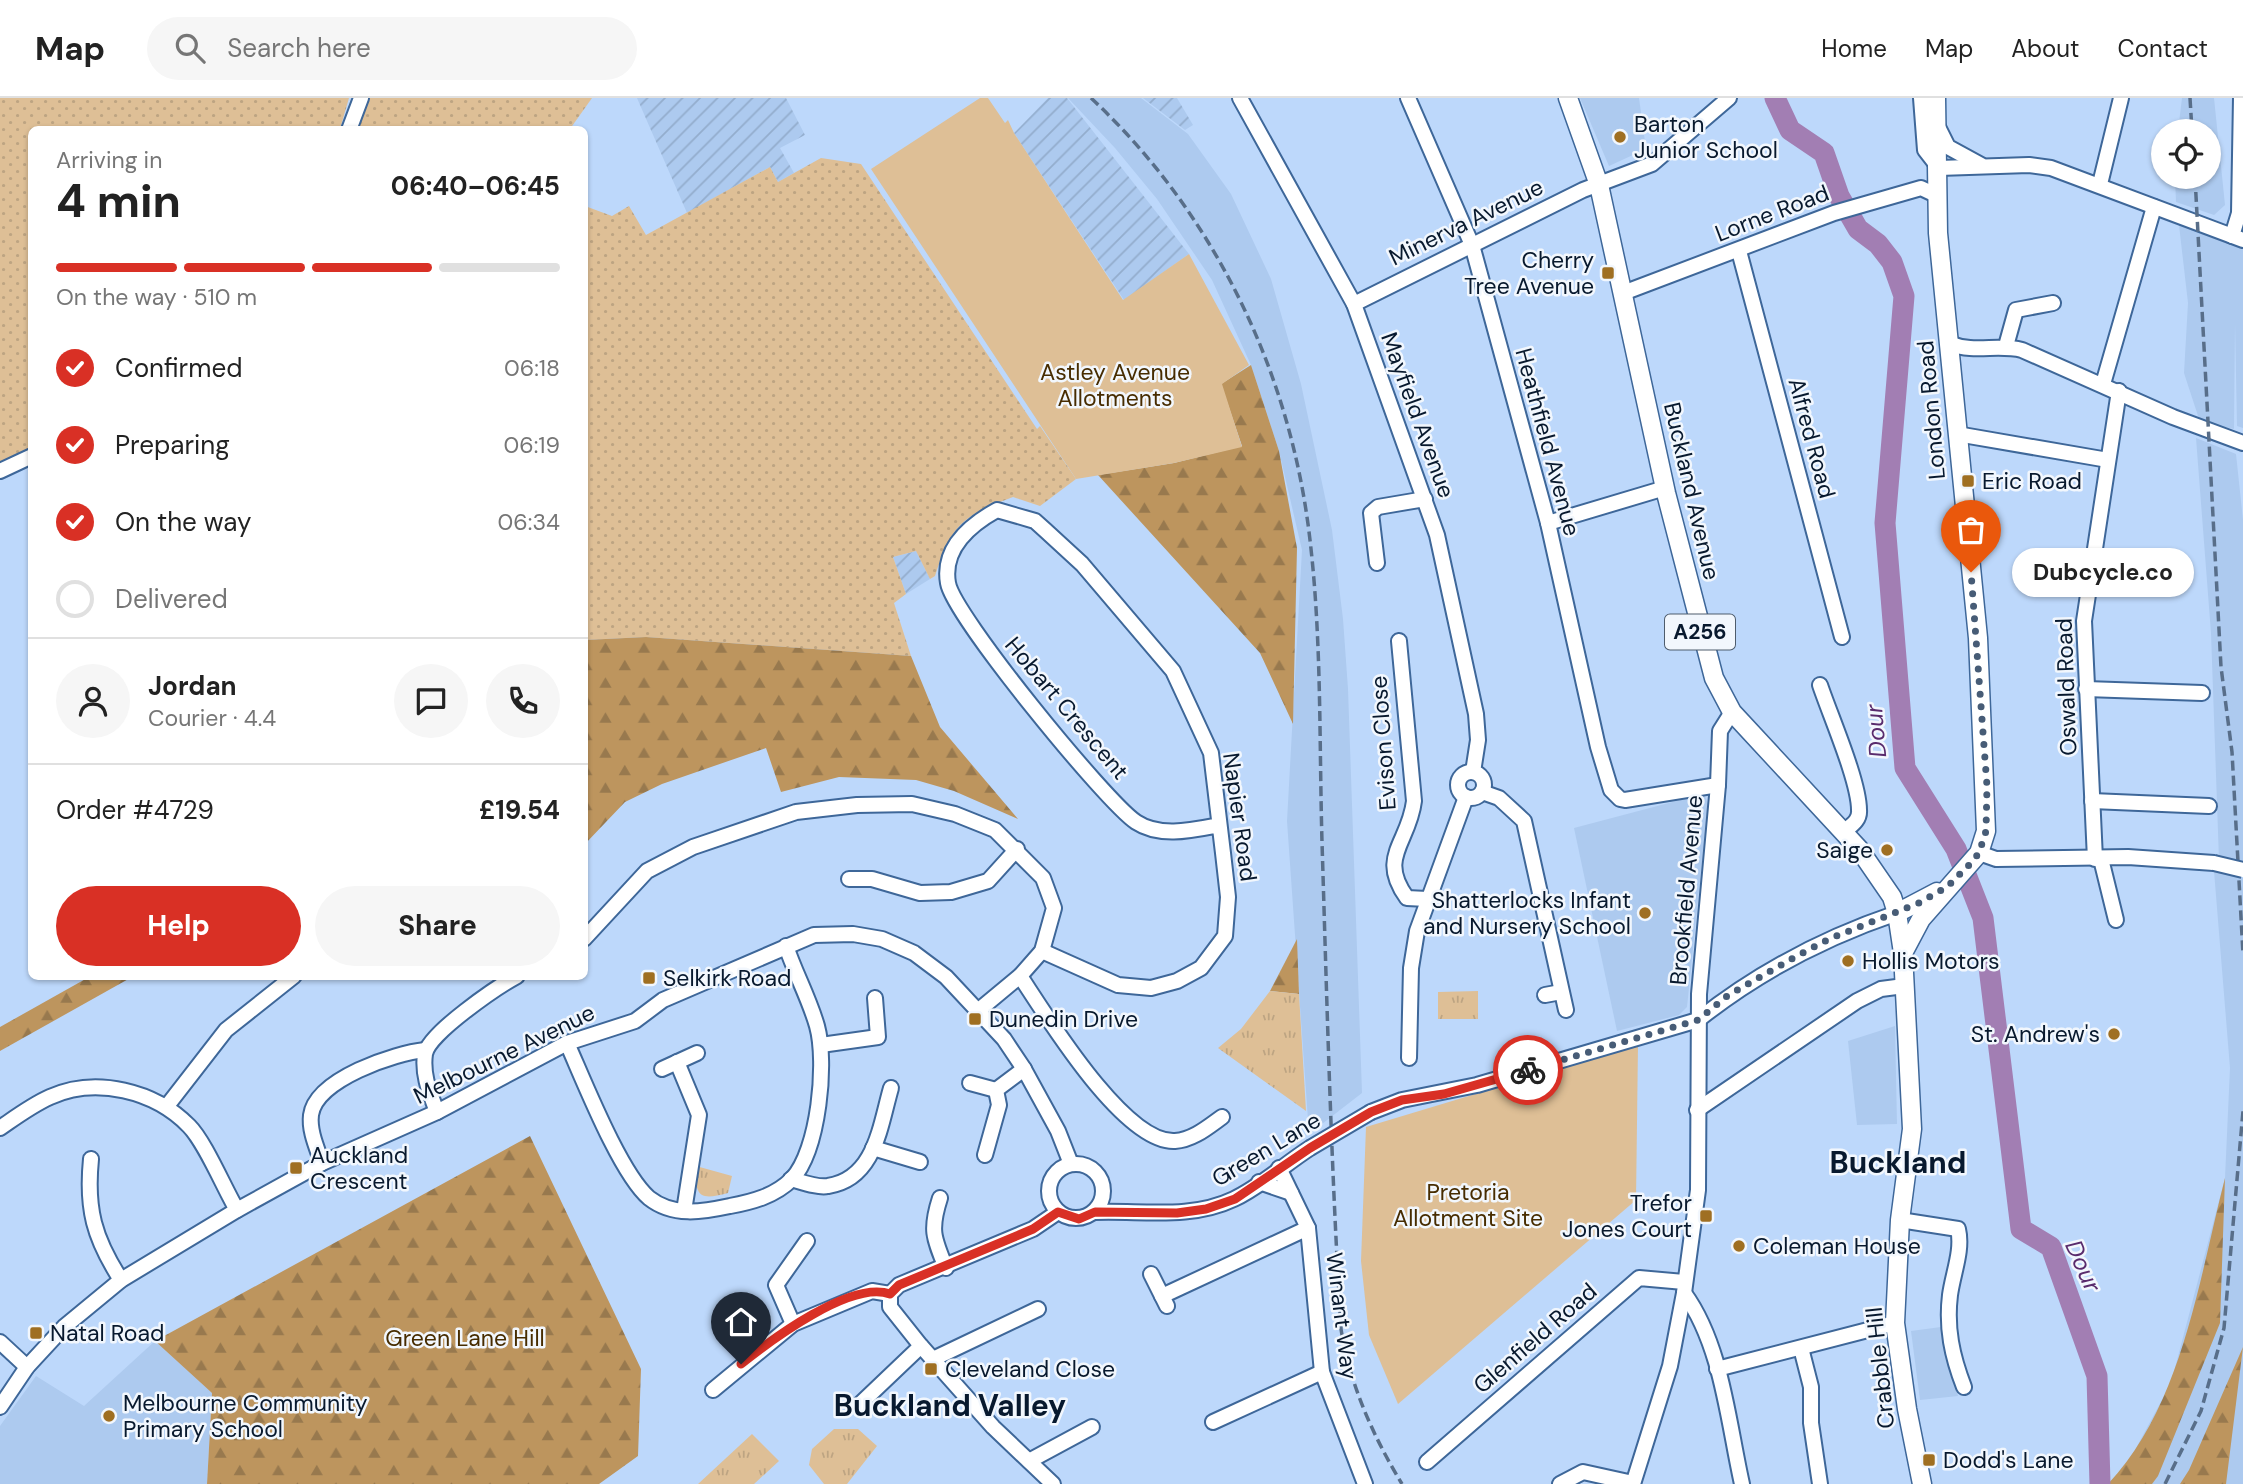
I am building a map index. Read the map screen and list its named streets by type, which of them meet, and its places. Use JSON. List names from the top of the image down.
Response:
{
  "streets": {
    "main road": [
      "London Road",
      "Buckland Avenue",
      "A256",
      "Crabble Hill"
    ],
    "street": [
      "Lorne Road",
      "Minerva Avenue",
      "Mayfield Avenue",
      "Alfred Road",
      "Heathfield Avenue",
      "Oswald Road",
      "Hobart Crescent",
      "Evison Close",
      "Napier Road",
      "Brookfield Avenue",
      "Melbourne Avenue",
      "Green Lane",
      "Winant Way",
      "Glenfield Road"
    ]
  },
  "crossings": [
    ["Lorne Road", "London Road"],
    ["Lorne Road", "Alfred Road"],
    ["Lorne Road", "Buckland Avenue"],
    ["Minerva Avenue", "Mayfield Avenue"],
    ["Minerva Avenue", "Heathfield Avenue"],
    ["Minerva Avenue", "Buckland Avenue"],
    ["Minerva Avenue", "A256"],
    ["London Road", "A256"],
    ["Heathfield Avenue", "Brookfield Avenue"],
    ["Buckland Avenue", "A256"],
    ["Buckland Avenue", "Brookfield Avenue"],
    ["Buckland Avenue", "Crabble Hill"],
    ["A256", "Crabble Hill"],
    ["Hobart Crescent", "Napier Road"],
    ["Brookfield Avenue", "Green Lane"],
    ["Brookfield Avenue", "Glenfield Road"],
    ["Melbourne Avenue", "Green Lane"],
    ["Green Lane", "Winant Way"]
  ],
  "districts": ["Buckland", "Buckland Valley"],
  "water": ["Dour"],
  "parks": ["Astley Avenue Allotments", "Pretoria Allotment Site", "Green Lane Hill"],
  "places": {
    "other": [
      "Barton Junior School",
      "Dubcycle.co",
      "Saige",
      "Shatterlocks Infant and Nursery School",
      "Hollis Motors",
      "St. Andrew's",
      "Coleman House",
      "Melbourne Community Primary School"
    ],
    "transit": [
      "Cherry Tree Avenue",
      "Eric Road",
      "Selkirk Road",
      "Dunedin Drive",
      "Auckland Crescent",
      "Trefor Jones Court",
      "Natal Road",
      "Cleveland Close",
      "Dodd's Lane"
    ]
  },
  "page": {
    "header": "Map",
    "search": "Search here",
    "nav": [
      "Home",
      "Map",
      "About",
      "Contact"
    ],
    "heading": ["4 min", "Arriving in", "06:40–06:45"],
    "panel": [
      "Jordan",
      "Courier · 4.4",
      "Order #4729",
      "£19.54"
    ],
    "bar": "On the way · 510 m",
    "list": [
      ["Confirmed", "06:18"],
      ["Preparing", "06:19"],
      ["On the way", "06:34"],
      "Delivered"
    ],
    "bubble": "Dubcycle.co",
    "buttons": ["Help", "Share"]
  }
}
